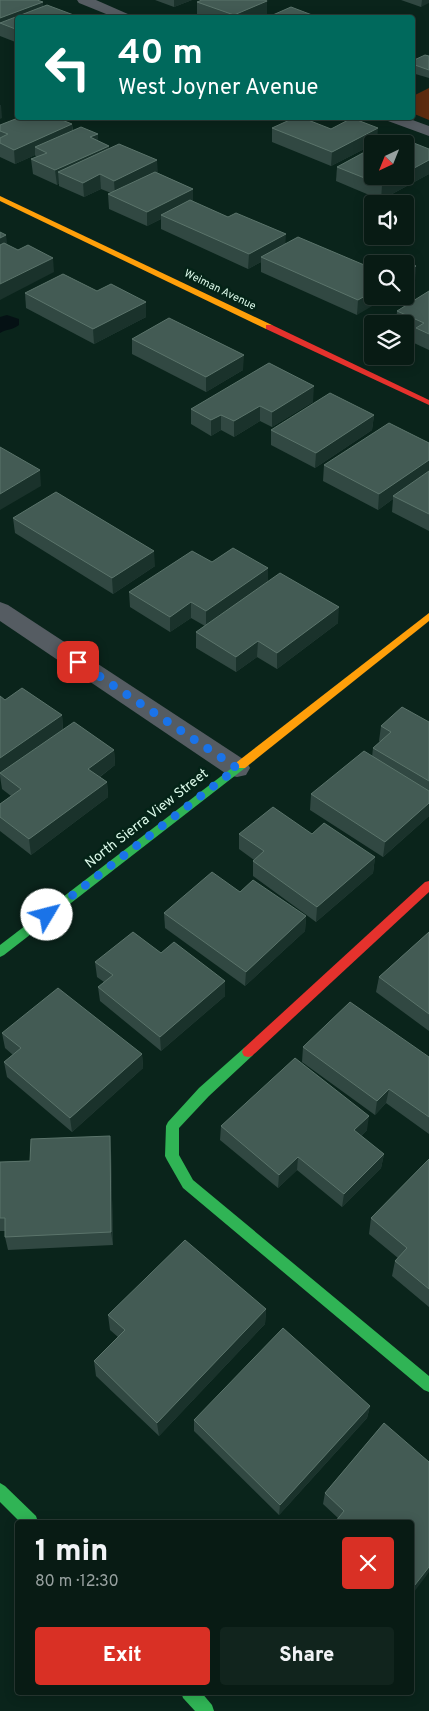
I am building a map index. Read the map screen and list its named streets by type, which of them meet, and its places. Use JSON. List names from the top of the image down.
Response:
{
  "streets": {
    "street": ["Weiman Avenue", "North Sierra View Street"]
  },
  "north": "bottom left",
  "page": {
    "turn": ["40 m", "West Joyner Avenue"],
    "heading": ["1 min", "80 m · 12:30"],
    "buttons": ["Exit", "Share"]
  }
}
